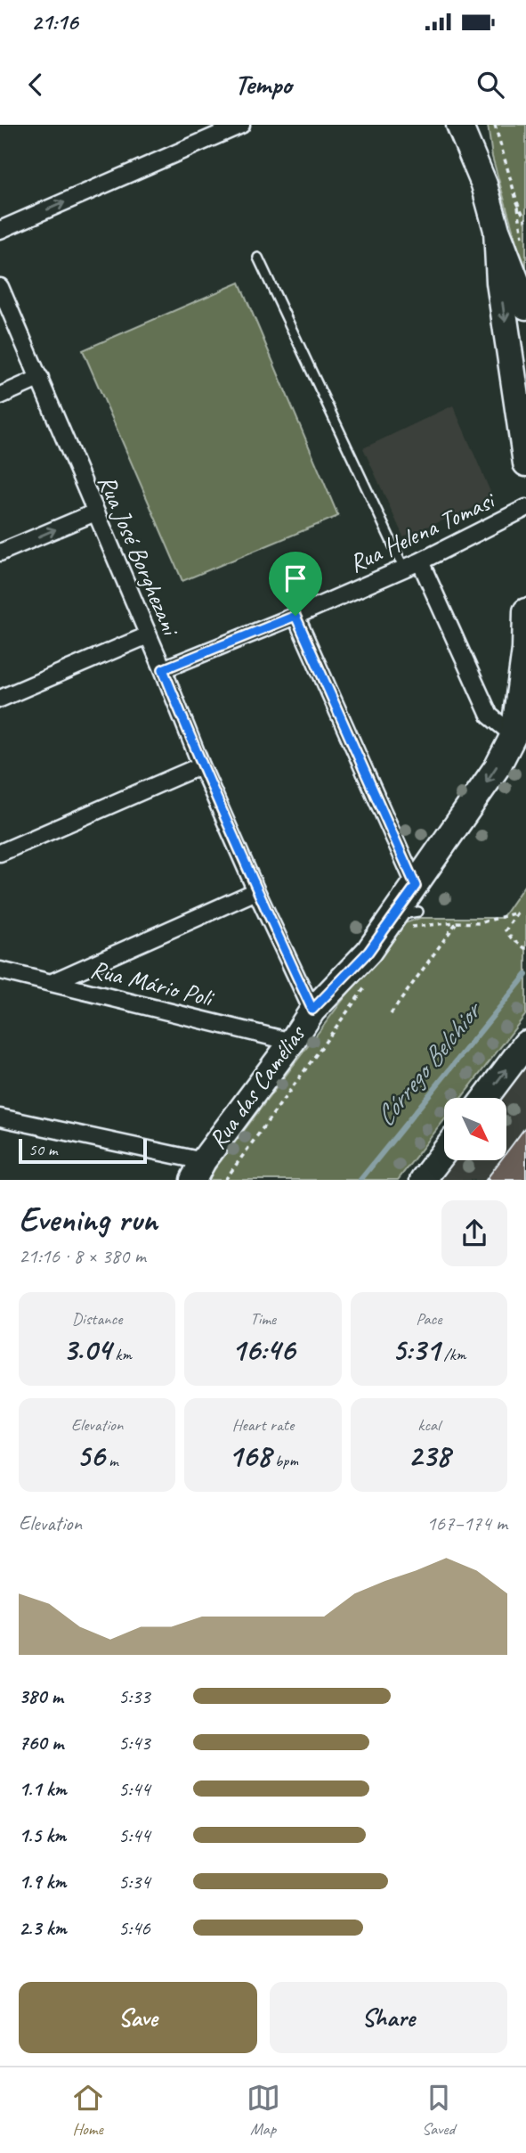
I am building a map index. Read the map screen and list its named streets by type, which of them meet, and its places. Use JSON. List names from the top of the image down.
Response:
{
  "streets": {
    "main road": ["Rua das Camélias"],
    "street": ["Rua Helena Tomasi", "Rua José Borghezani", "Rua Mário Poli"]
  },
  "crossings": [
    ["Rua Helena Tomasi", "Rua José Borghezani"],
    ["Rua José Borghezani", "Rua das Camélias"],
    ["Rua Mário Poli", "Rua das Camélias"]
  ],
  "water": ["Córrego Belchior"],
  "scale_bar": "50 m",
  "north": "bottom right",
  "page": {
    "status": "21:16",
    "header": "Tempo",
    "scale": "50 m",
    "heading": ["Evening run", "21:16 · 8 × 380 m"],
    "stats": [
      ["Distance", "3.04 km"],
      ["Time", "16:46"],
      ["Pace", "5:31 /km"],
      ["Elevation", "56 m"],
      ["Heart rate", "168 bpm"],
      ["kcal", "238"]
    ],
    "chart": ["Elevation", "167–174 m"],
    "list": [
      {
        "name": "380 m",
        "note": "5:33"
      },
      {
        "name": "760 m",
        "note": "5:43"
      },
      {
        "name": "1.1 km",
        "note": "5:44"
      },
      {
        "name": "1.5 km",
        "note": "5:44"
      },
      {
        "name": "1.9 km",
        "note": "5:34"
      },
      {
        "name": "2.3 km",
        "note": "5:46"
      }
    ],
    "buttons": ["Save", "Share"],
    "tabs": ["Home", "Map", "Saved"]
  }
}
